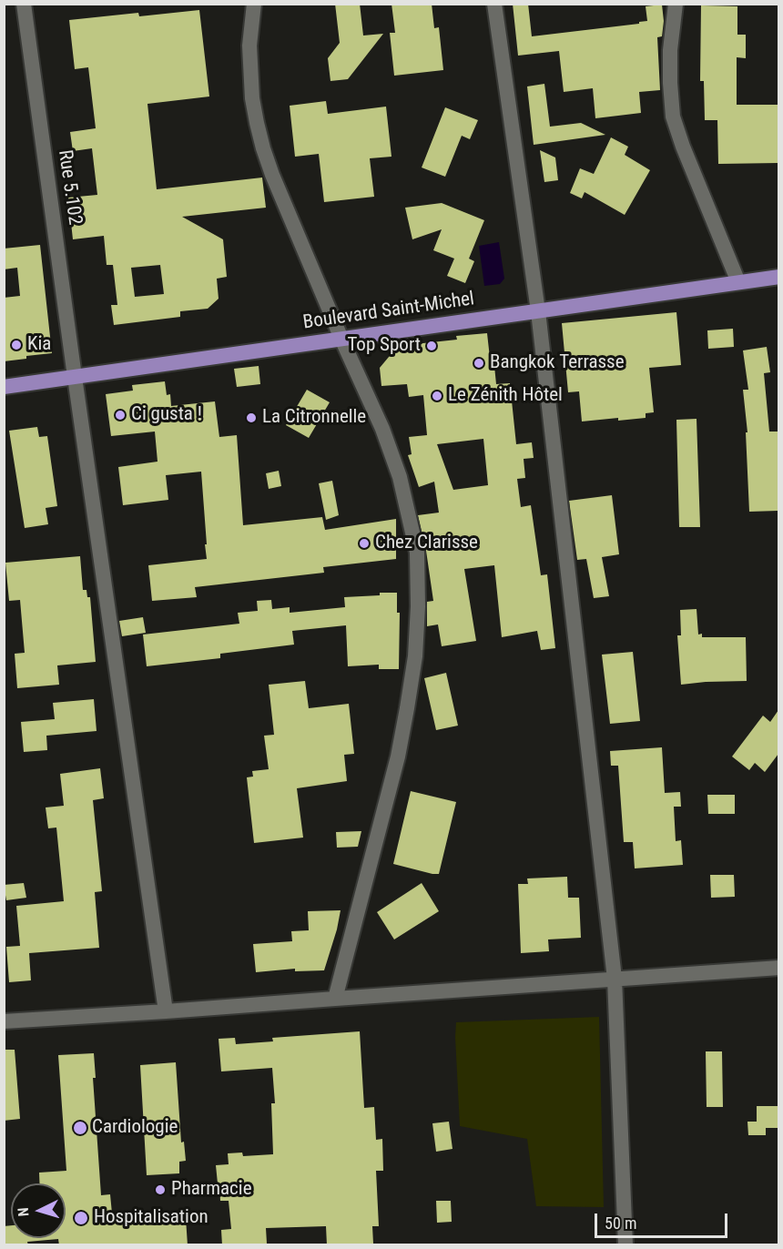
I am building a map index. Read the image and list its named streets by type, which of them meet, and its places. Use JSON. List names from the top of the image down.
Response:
{
  "streets": {
    "main road": ["Boulevard Saint-Michel"],
    "street": ["Rue 5.102"]
  },
  "crossings": [
    ["Rue 5.102", "Boulevard Saint-Michel"]
  ],
  "places": [
    "Kia",
    "Top Sport",
    "Bangkok Terrasse",
    "Le Zénith Hôtel",
    "Ci gusta !",
    "La Citronnelle",
    "Chez Clarisse",
    "Cardiologie",
    "Pharmacie",
    "Hospitalisation"
  ],
  "scale_bar": "50 m",
  "north": "left"
}
